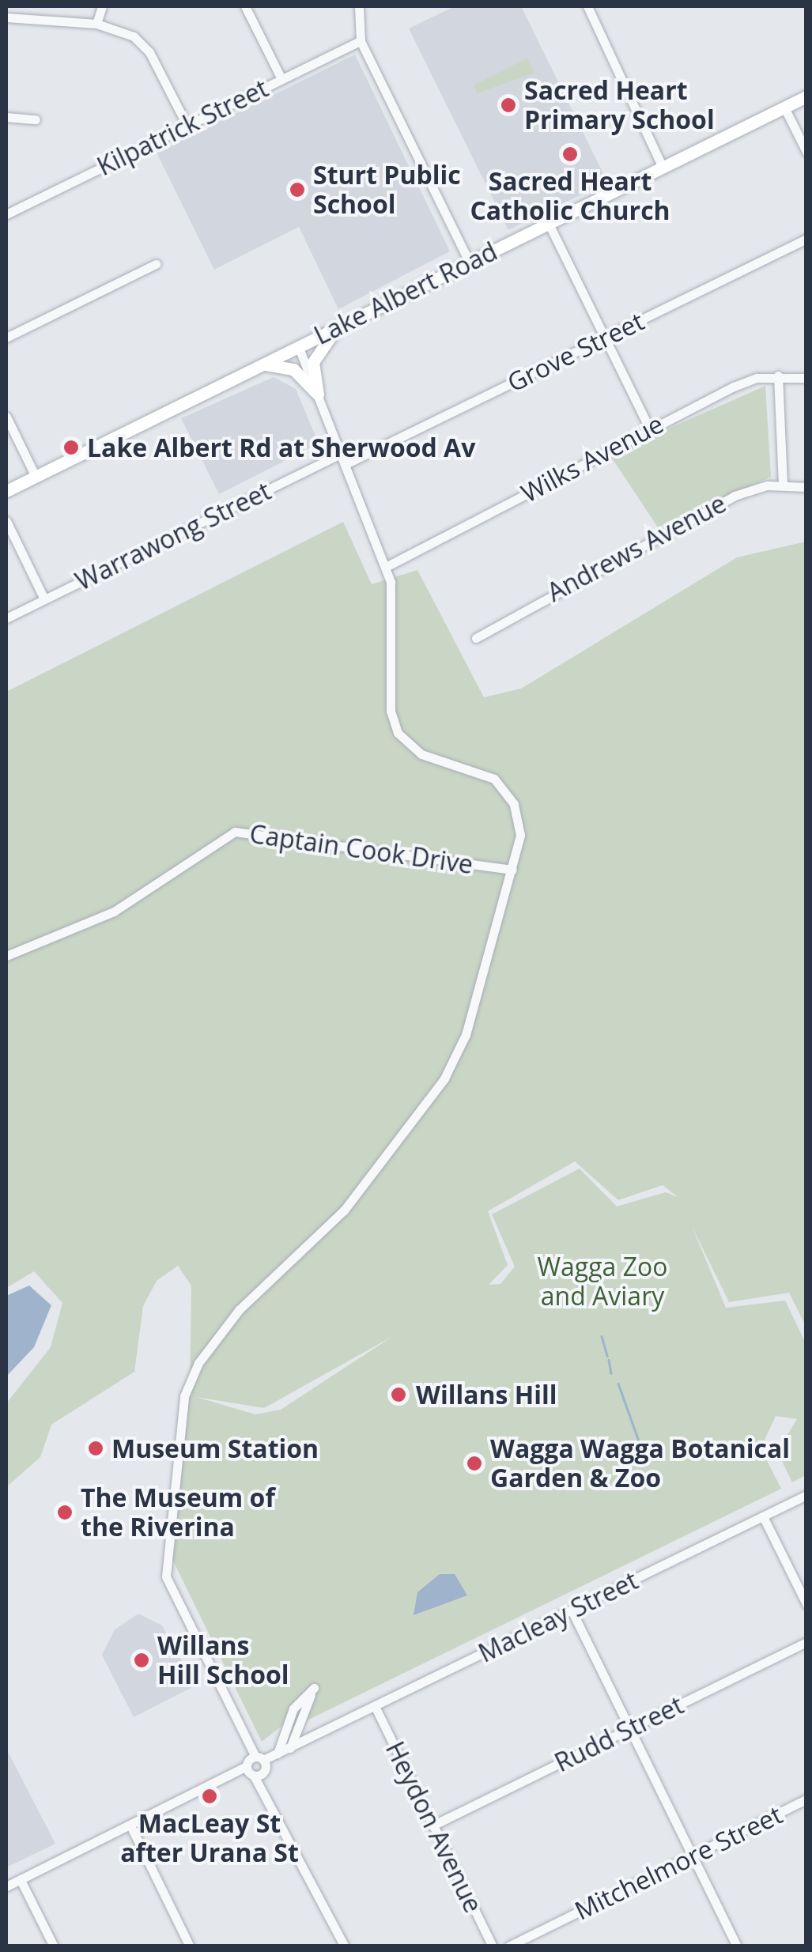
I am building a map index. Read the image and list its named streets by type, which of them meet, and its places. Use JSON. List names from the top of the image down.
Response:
{
  "streets": {
    "main road": ["Lake Albert Road"],
    "street": [
      "Kilpatrick Street",
      "Grove Street",
      "Wilks Avenue",
      "Warrawong Street",
      "Andrews Avenue",
      "Captain Cook Drive",
      "Macleay Street",
      "Rudd Street",
      "Heydon Avenue",
      "Mitchelmore Street"
    ]
  },
  "crossings": [
    ["Macleay Street", "Heydon Avenue"],
    ["Rudd Street", "Heydon Avenue"]
  ],
  "parks": ["Wagga Zoo and Aviary"],
  "places": [
    "Sacred Heart Primary School",
    "Sacred Heart Catholic Church",
    "Sturt Public School",
    "Lake Albert Rd at Sherwood Av",
    "Willans Hill",
    "Museum Station",
    "Wagga Wagga Botanical Garden & Zoo",
    "The Museum of the Riverina",
    "Willans Hill School",
    "MacLeay St after Urana St"
  ]
}
